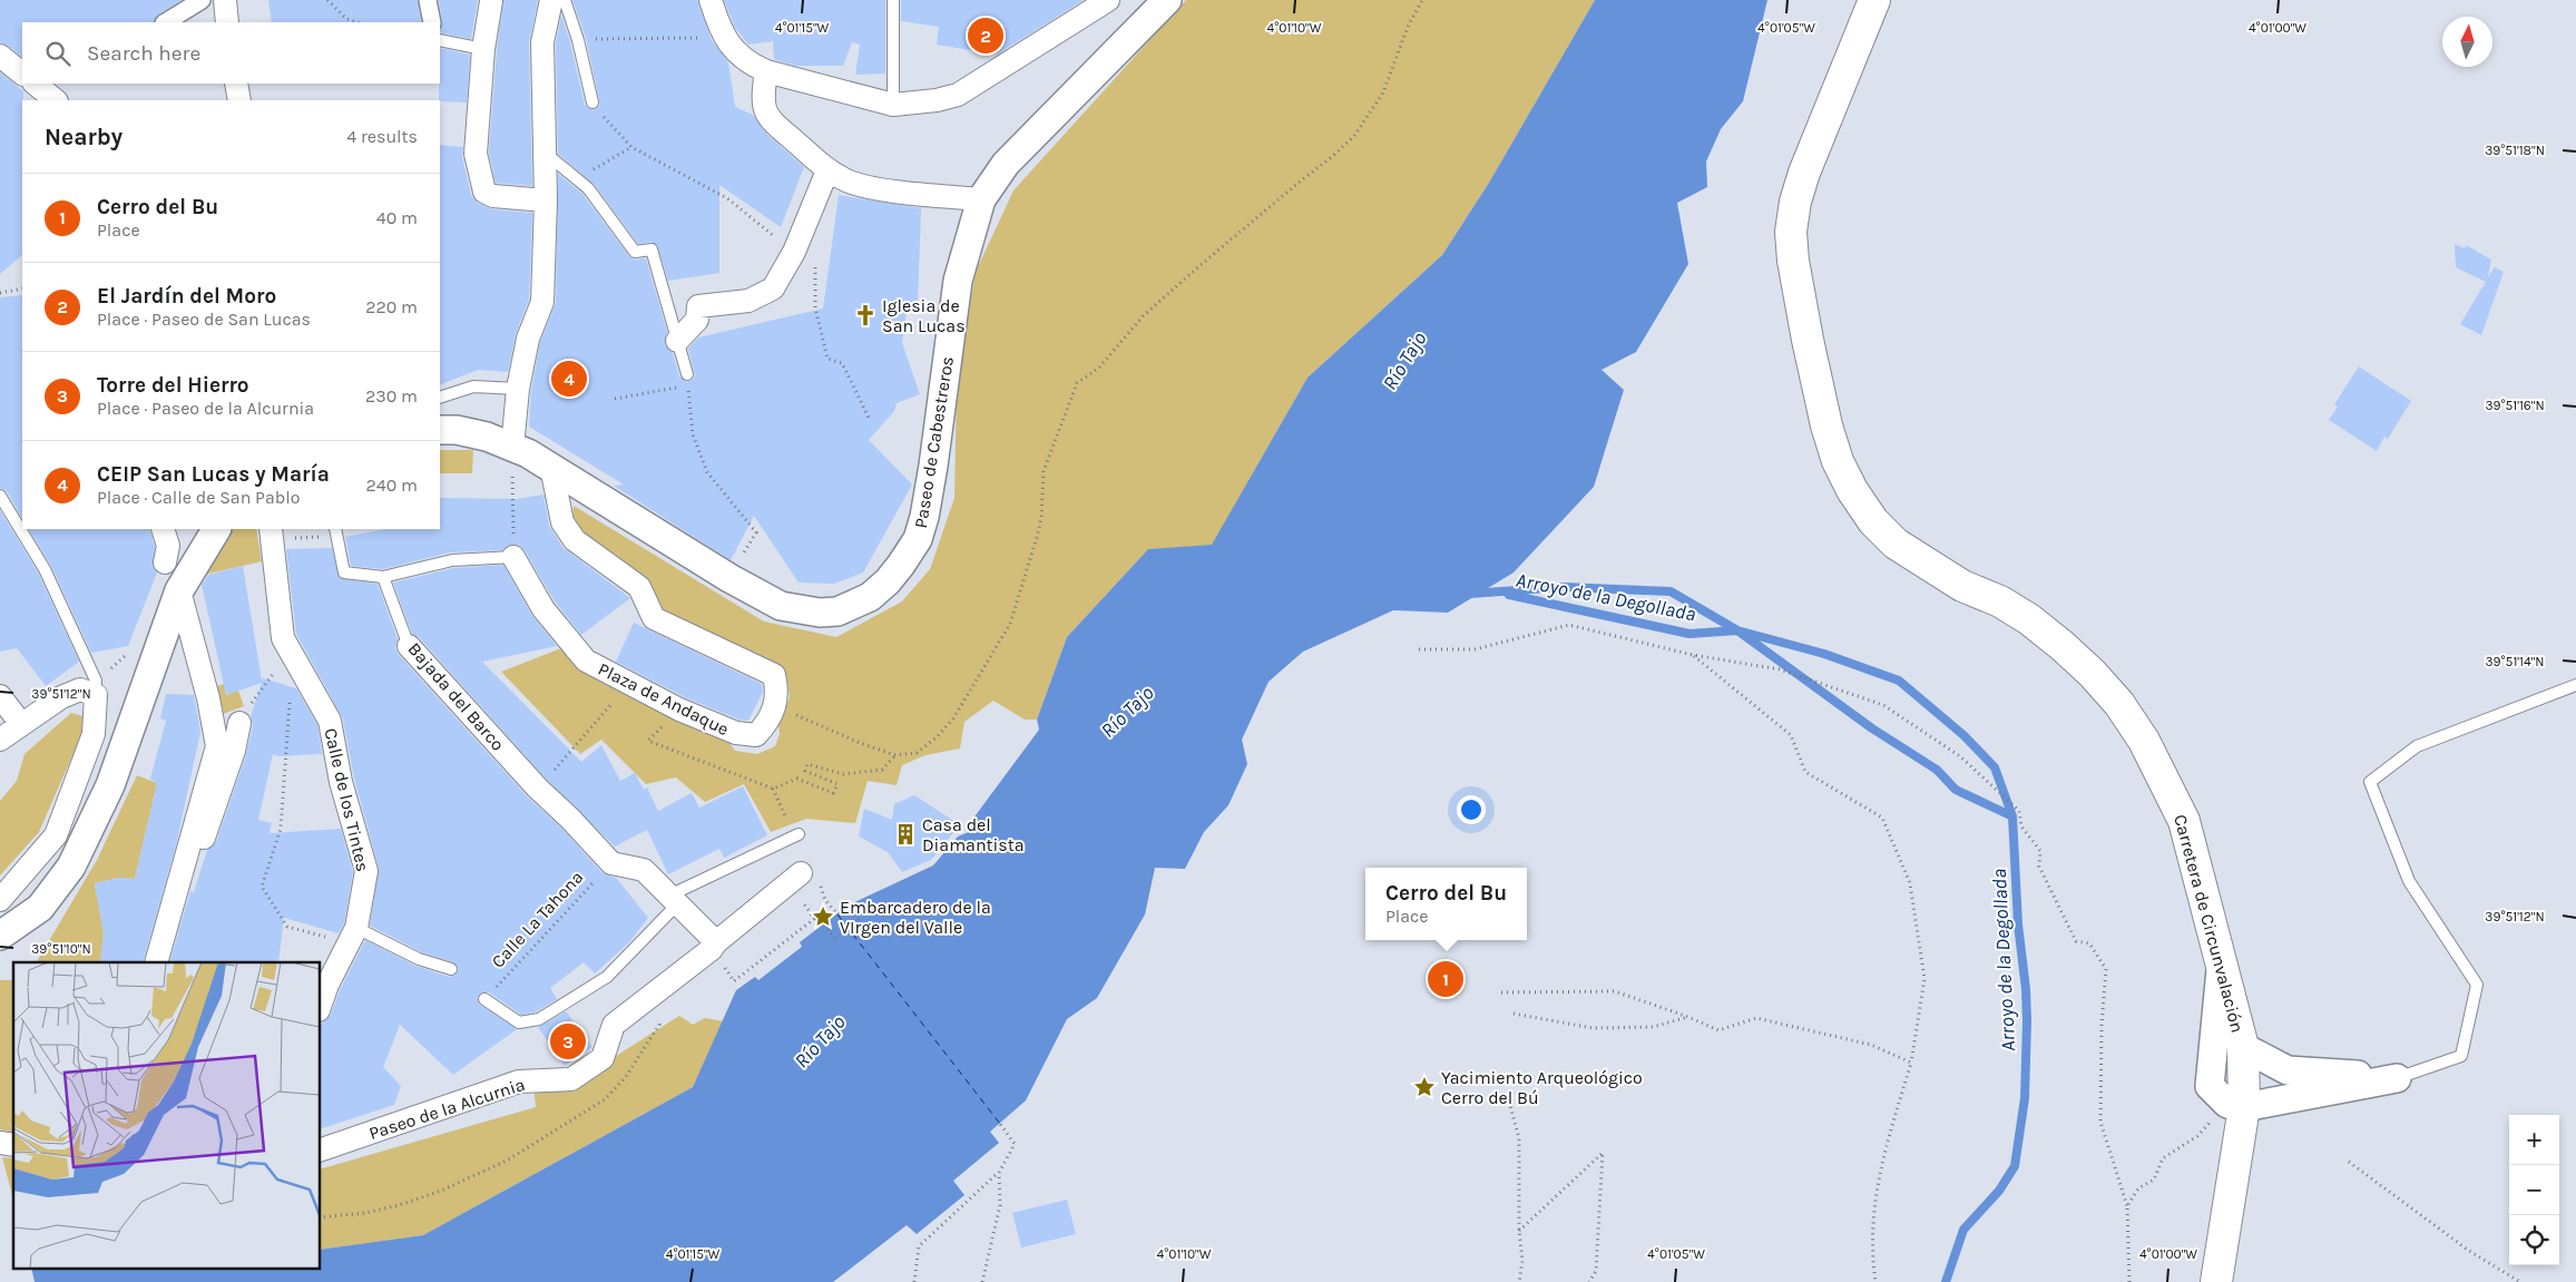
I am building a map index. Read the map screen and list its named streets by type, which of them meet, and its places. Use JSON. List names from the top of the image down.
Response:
{
  "streets": {
    "main road": ["Carretera de Circunvalación"],
    "street": [
      "Paseo de Cabestreros",
      "Bajada del Barco",
      "Plaza de Andaque",
      "Calle de los Tintes",
      "Paseo de la Alcurnia"
    ],
    "path": ["Calle La Tahona"]
  },
  "crossings": [
    ["Bajada del Barco", "Calle La Tahona"]
  ],
  "water": ["Río Tajo", "Arroyo de la Degollada"],
  "places": {
    "church": ["Iglesia de San Lucas"],
    "building": ["Casa del Diamantista"],
    "place": ["Embarcadero de la VIrgen del Valle", "Yacimiento Arqueológico Cerro del Bú"]
  },
  "north": "top",
  "page": {
    "pins": [
      "2",
      "4",
      "1",
      "3"
    ],
    "search": "Search here",
    "heading": ["Nearby", "4 results"],
    "list": [
      {
        "mark": "1",
        "name": "Cerro del Bu",
        "note": "Place",
        "value": "40 m"
      },
      {
        "mark": "2",
        "name": "El Jardín del Moro",
        "note": "Place · Paseo de San Lucas",
        "value": "220 m"
      },
      {
        "mark": "3",
        "name": "Torre del Hierro",
        "note": "Place · Paseo de la Alcurnia",
        "value": "230 m"
      },
      {
        "mark": "4",
        "name": "CEIP San Lucas y María",
        "note": "Place · Calle de San Pablo",
        "value": "240 m"
      }
    ],
    "popup": ["Cerro del Bu", "Place"],
    "map_buttons": ["+", "−"]
  },
  "coordinates": [
    "4°01'15\"W",
    "4°01'10\"W",
    "4°01'05\"W",
    "4°01'00\"W",
    "39°51'18\"N",
    "39°51'16\"N",
    "39°51'14\"N",
    "39°51'12\"N",
    "39°51'10\"N"
  ]
}
